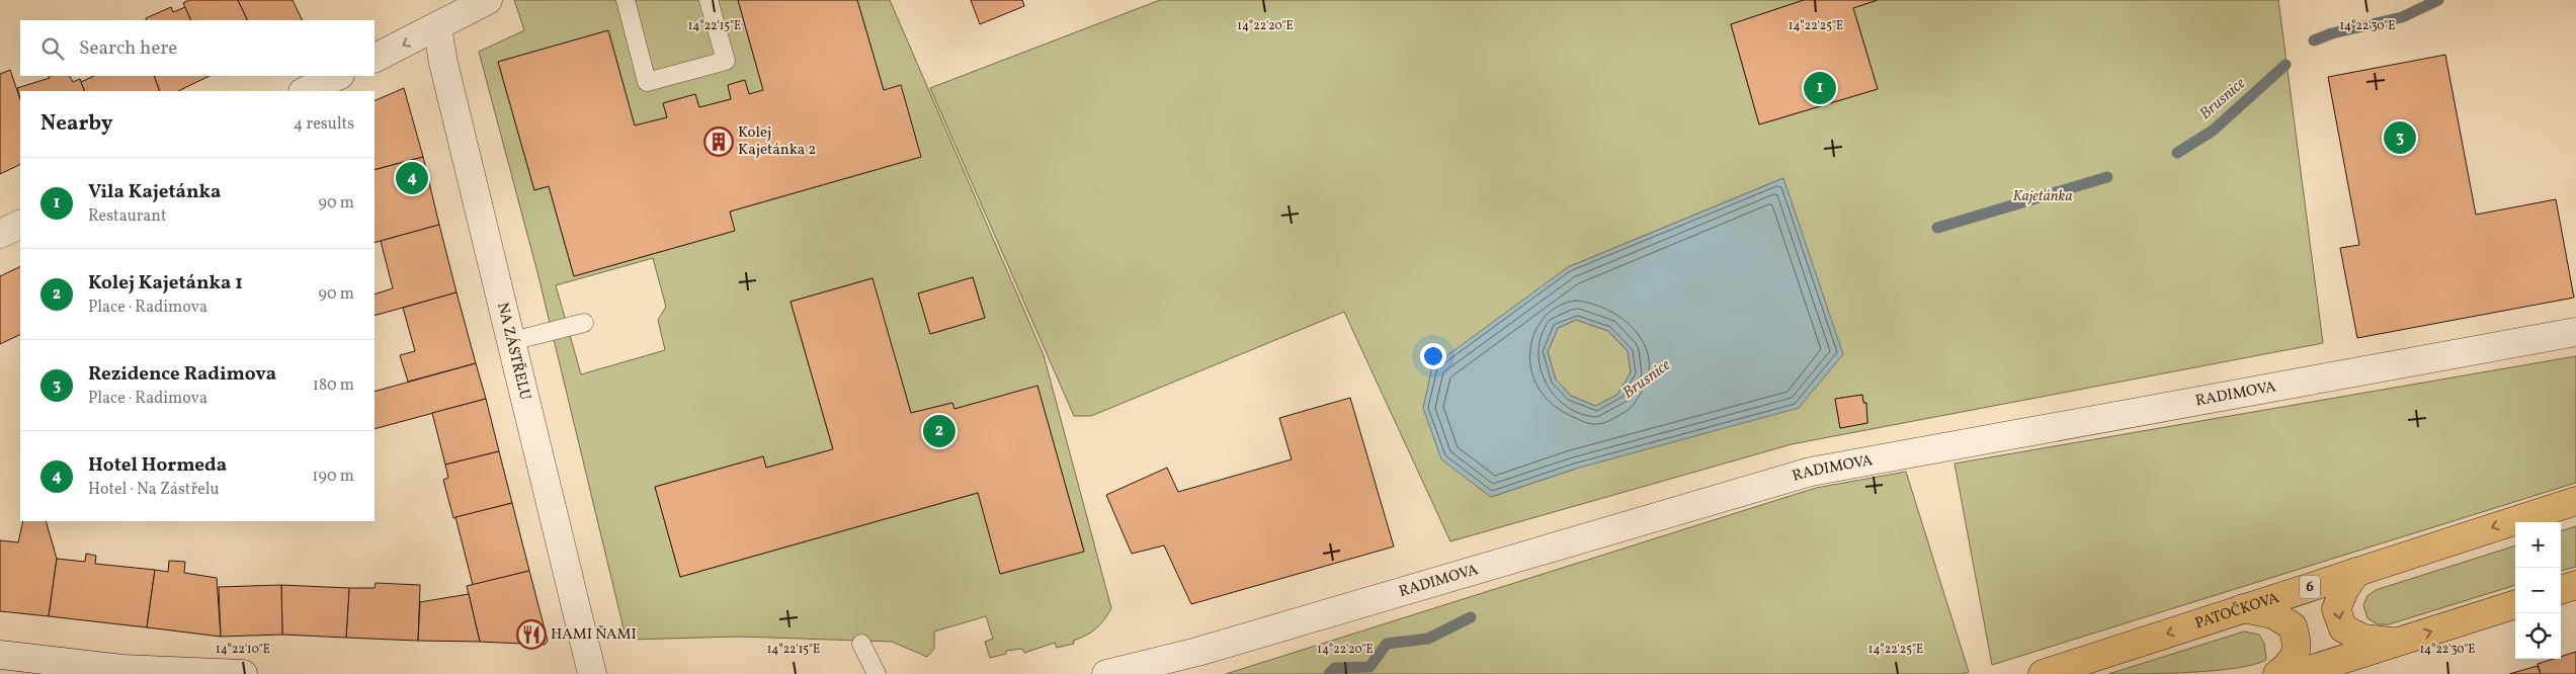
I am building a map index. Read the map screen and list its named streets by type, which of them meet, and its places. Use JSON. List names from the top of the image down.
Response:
{
  "streets": {
    "main road": ["6", "PATOČKOVA"],
    "street": ["NA ZÁSTŘELU", "RADIMOVA"]
  },
  "water": ["Brusnice"],
  "parks": ["Kajetánka"],
  "places": {
    "building": ["Kolej Kajetánka 2"],
    "restaurant": ["HAMI ŇAMI"]
  },
  "page": {
    "search": "Search here",
    "pins": [
      "1",
      "3",
      "4",
      "2"
    ],
    "heading": ["Nearby", "4 results"],
    "list": [
      {
        "mark": "1",
        "name": "Vila Kajetánka",
        "note": "Restaurant",
        "value": "90 m"
      },
      {
        "mark": "2",
        "name": "Kolej Kajetánka 1",
        "note": "Place · Radimova",
        "value": "90 m"
      },
      {
        "mark": "3",
        "name": "Rezidence Radimova",
        "note": "Place · Radimova",
        "value": "180 m"
      },
      {
        "mark": "4",
        "name": "Hotel Hormeda",
        "note": "Hotel · Na Zástřelu",
        "value": "190 m"
      }
    ],
    "map_buttons": ["+", "−"]
  },
  "coordinates": [
    "14°22'15\"E",
    "14°22'20\"E",
    "14°22'25\"E",
    "14°22'30\"E",
    "14°22'10\"E"
  ]
}
